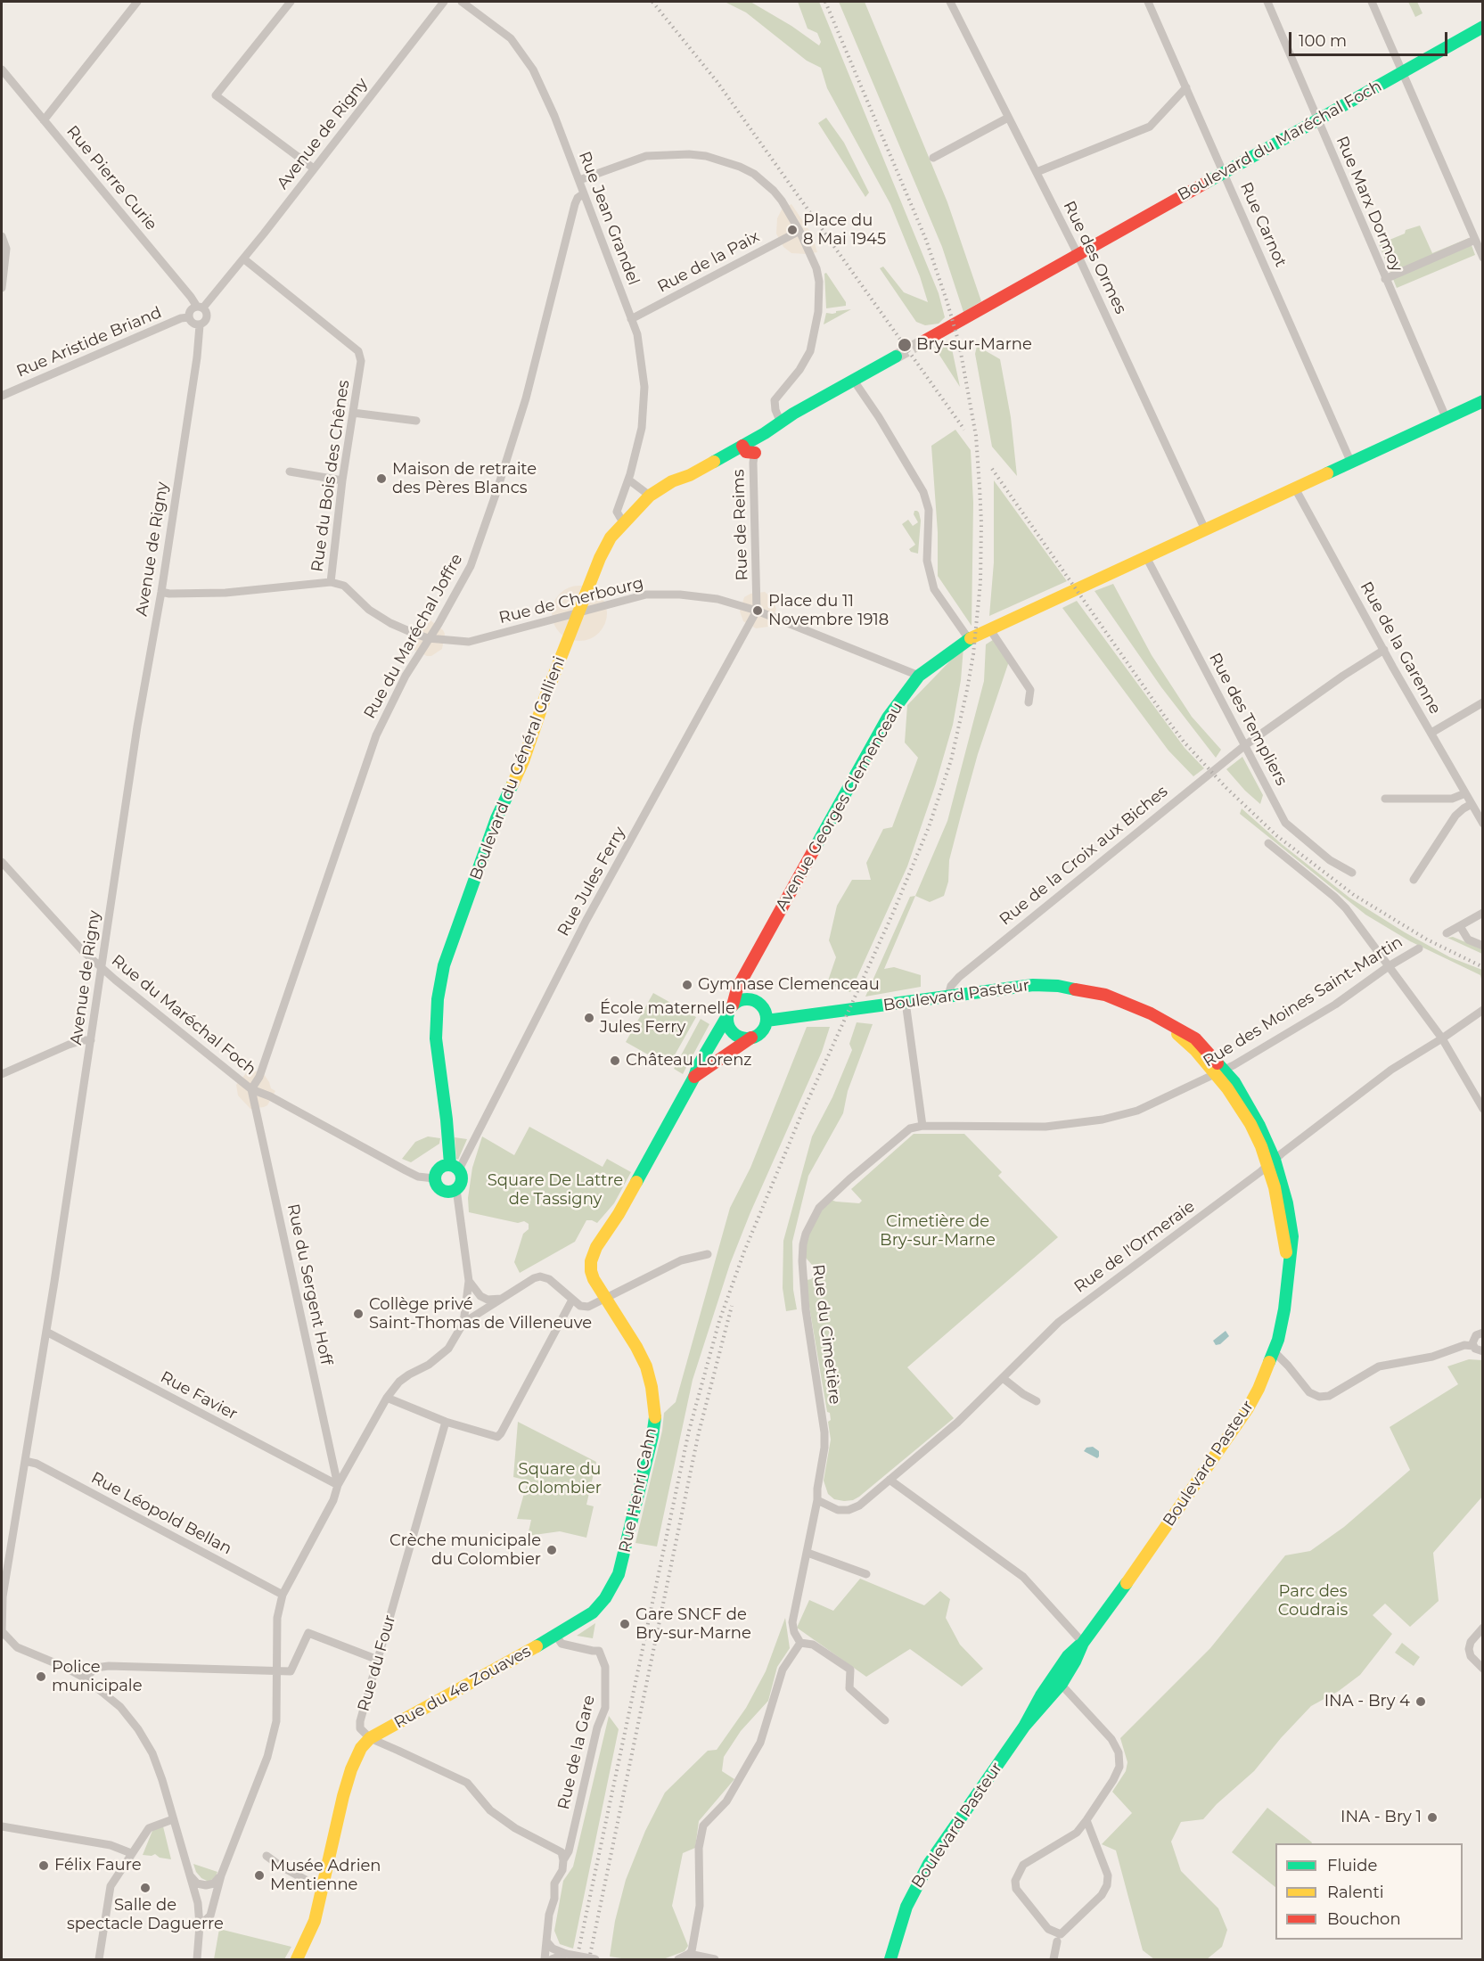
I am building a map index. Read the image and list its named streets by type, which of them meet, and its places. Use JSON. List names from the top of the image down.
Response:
{
  "streets": {
    "main road": [
      "Boulevard du Maréchal Foch",
      "Boulevard du Général Gallieni",
      "Avenue Georges Clemenceau",
      "Boulevard Pasteur",
      "Rue Henri Cahn",
      "Rue du 4e Zouaves"
    ],
    "street": [
      "Avenue de Rigny",
      "Rue Pierre Curie",
      "Rue Marx Dormoy",
      "Rue Jean Grandel",
      "Rue Carnot",
      "Rue des Ormes",
      "Rue de la Paix",
      "Rue Aristide Briand",
      "Rue du Bois des Chênes",
      "Rue de Reims",
      "Rue de Cherbourg",
      "Rue du Maréchal Joffre",
      "Rue de la Garenne",
      "Rue des Templiers",
      "Rue de la Croix aux Biches",
      "Rue Jules Ferry",
      "Rue des Moines Saint-Martin",
      "Rue du Maréchal Foch",
      "Rue de l'Ormeraie",
      "Rue du Sergent Hoff",
      "Rue du Cimetière",
      "Rue Favier",
      "Rue Léopold Bellan",
      "Rue du Four",
      "Rue de la Gare"
    ]
  },
  "crossings": [
    ["Avenue de Rigny", "Rue Pierre Curie"],
    ["Avenue de Rigny", "Rue Aristide Briand"],
    ["Avenue de Rigny", "Rue du Bois des Chênes"],
    ["Avenue de Rigny", "Rue du Maréchal Foch"],
    ["Avenue de Rigny", "Rue Favier"],
    ["Avenue de Rigny", "Rue Léopold Bellan"],
    ["Boulevard du Maréchal Foch", "Rue Marx Dormoy"],
    ["Boulevard du Maréchal Foch", "Rue Carnot"],
    ["Boulevard du Maréchal Foch", "Rue des Ormes"],
    ["Rue Pierre Curie", "Rue Aristide Briand"],
    ["Rue Marx Dormoy", "Avenue Georges Clemenceau"],
    ["Rue Jean Grandel", "Rue de la Paix"],
    ["Rue Jean Grandel", "Rue du Maréchal Joffre"],
    ["Rue Jean Grandel", "Boulevard du Général Gallieni"],
    ["Rue Carnot", "Avenue Georges Clemenceau"],
    ["Rue des Ormes", "Avenue Georges Clemenceau"],
    ["Rue du Bois des Chênes", "Rue de Cherbourg"],
    ["Rue de Reims", "Rue de Cherbourg"],
    ["Rue de Reims", "Rue Jules Ferry"],
    ["Rue de Cherbourg", "Rue du Maréchal Joffre"],
    ["Rue de Cherbourg", "Boulevard du Général Gallieni"],
    ["Rue de Cherbourg", "Avenue Georges Clemenceau"],
    ["Rue de Cherbourg", "Rue Jules Ferry"],
    ["Rue du Maréchal Joffre", "Rue du Maréchal Foch"],
    ["Rue du Maréchal Joffre", "Rue du Sergent Hoff"],
    ["Rue de la Garenne", "Avenue Georges Clemenceau"],
    ["Rue de la Garenne", "Rue de la Croix aux Biches"],
    ["Rue des Templiers", "Avenue Georges Clemenceau"],
    ["Rue des Templiers", "Rue de la Croix aux Biches"],
    ["Boulevard du Général Gallieni", "Rue Jules Ferry"],
    ["Boulevard du Général Gallieni", "Rue du Maréchal Foch"],
    ["Avenue Georges Clemenceau", "Boulevard Pasteur"],
    ["Avenue Georges Clemenceau", "Rue Henri Cahn"],
    ["Rue de la Croix aux Biches", "Boulevard Pasteur"],
    ["Rue Jules Ferry", "Rue du Maréchal Foch"],
    ["Boulevard Pasteur", "Rue des Moines Saint-Martin"],
    ["Boulevard Pasteur", "Rue de l'Ormeraie"],
    ["Rue des Moines Saint-Martin", "Rue du Cimetière"],
    ["Rue du Maréchal Foch", "Rue du Sergent Hoff"],
    ["Rue de l'Ormeraie", "Rue du Cimetière"],
    ["Rue du Sergent Hoff", "Rue Favier"],
    ["Rue Henri Cahn", "Rue du 4e Zouaves"],
    ["Rue Henri Cahn", "Rue de la Gare"],
    ["Rue du Four", "Rue du 4e Zouaves"],
    ["Rue du 4e Zouaves", "Rue de la Gare"]
  ],
  "parks": [
    "Square De Lattre de Tassigny",
    "Cimetière de Bry-sur-Marne",
    "Square du Colombier",
    "Parc des Coudrais"
  ],
  "places": [
    "Place du 8 Mai 1945",
    "Bry-sur-Marne",
    "Maison de retraite des Pères Blancs",
    "Place du 11 Novembre 1918",
    "Gymnase Clemenceau",
    "École maternelle Jules Ferry",
    "Château Lorenz",
    "Collège privé Saint-Thomas de Villeneuve",
    "Crèche municipale du Colombier",
    "Gare SNCF de Bry-sur-Marne",
    "Police municipale",
    "INA - Bry 4",
    "INA - Bry 1",
    "Félix Faure",
    "Musée Adrien Mentienne",
    "Salle de spectacle Daguerre"
  ],
  "legend": ["Fluide", "Ralenti", "Bouchon"],
  "scale_bar": "100 m"
}
